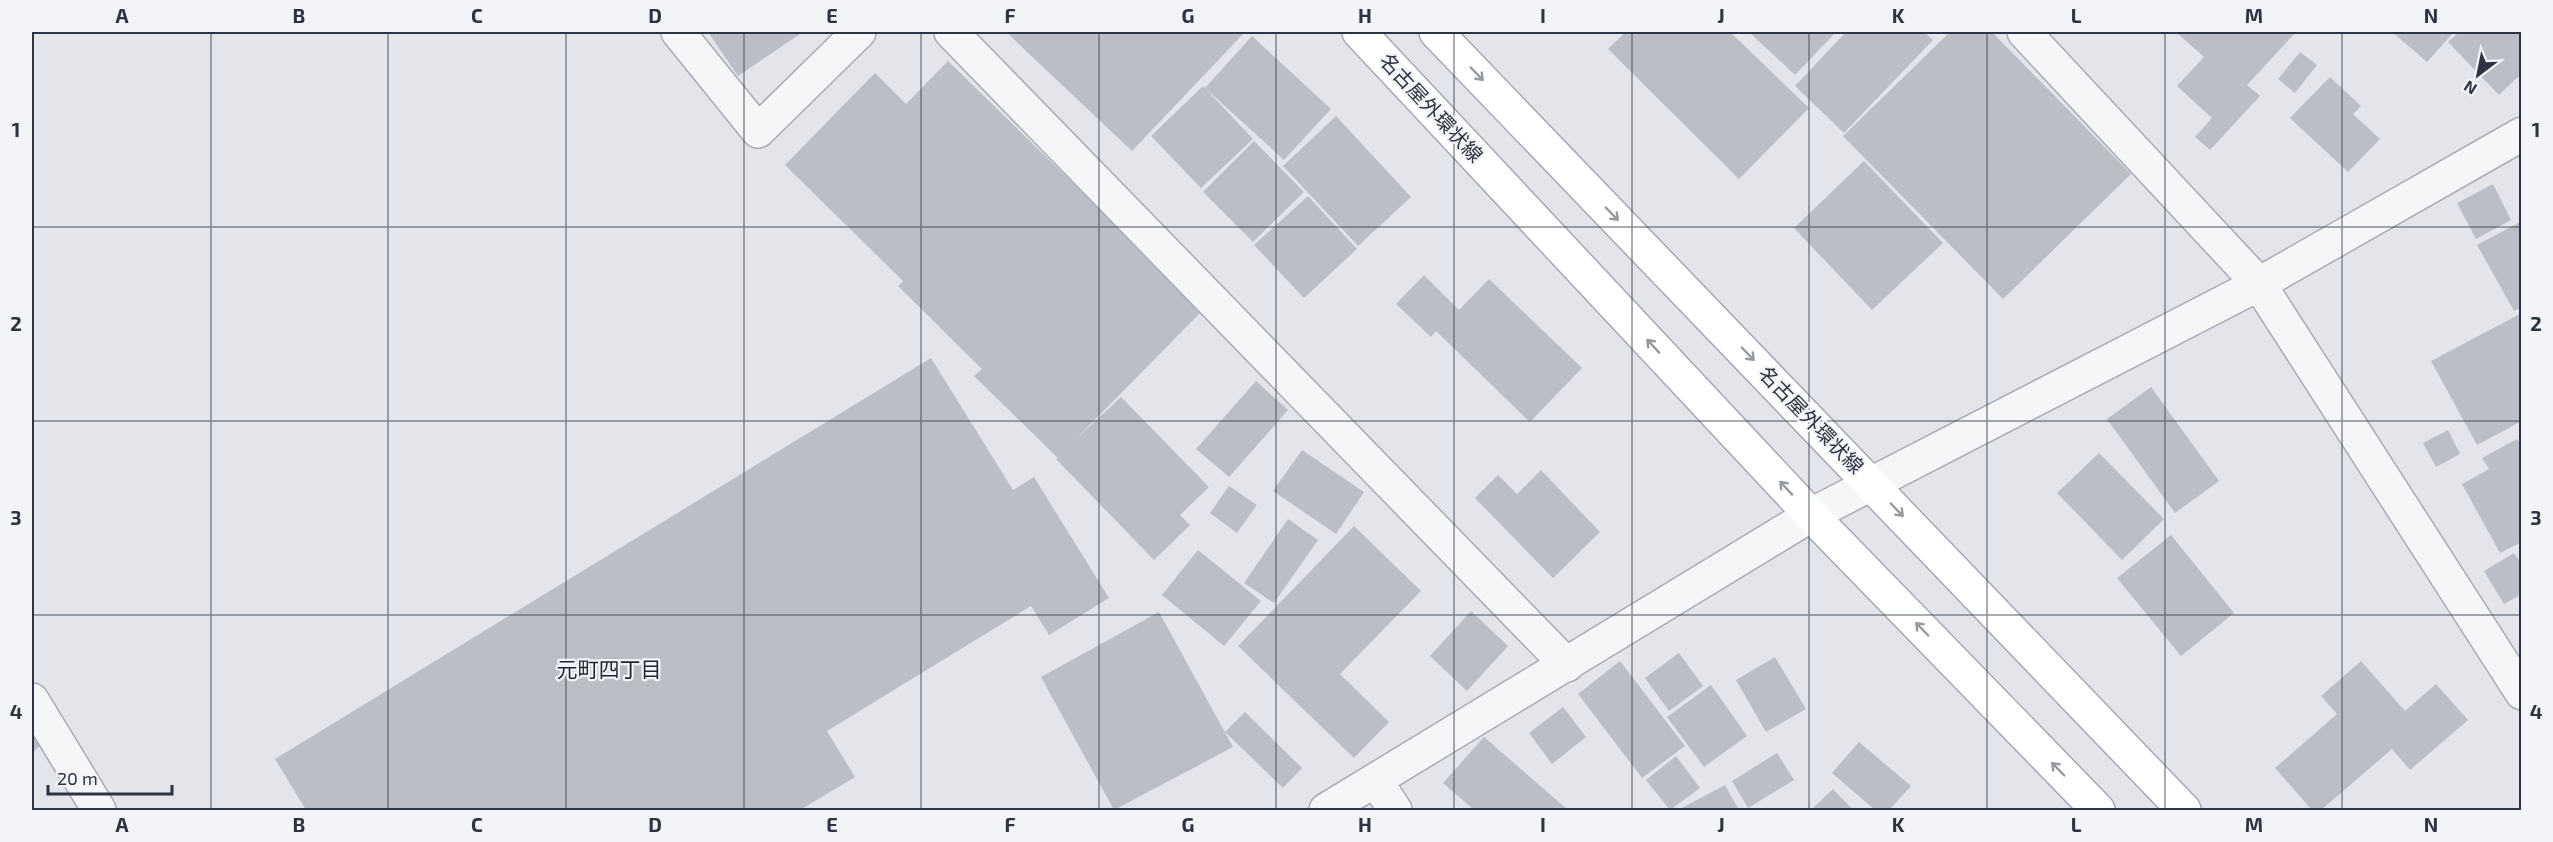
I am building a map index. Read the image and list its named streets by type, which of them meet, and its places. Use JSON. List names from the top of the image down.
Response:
{
  "streets": {
    "main road": ["名古屋外環状線"]
  },
  "districts": ["元町四丁目"],
  "scale_bar": "20 m",
  "north": "bottom left",
  "grid": {
    "columns": [
      "A",
      "B",
      "C",
      "D",
      "E",
      "F",
      "G",
      "H",
      "I",
      "J",
      "K",
      "L",
      "M",
      "N"
    ],
    "rows": [
      "1",
      "2",
      "3",
      "4"
    ]
  }
}
